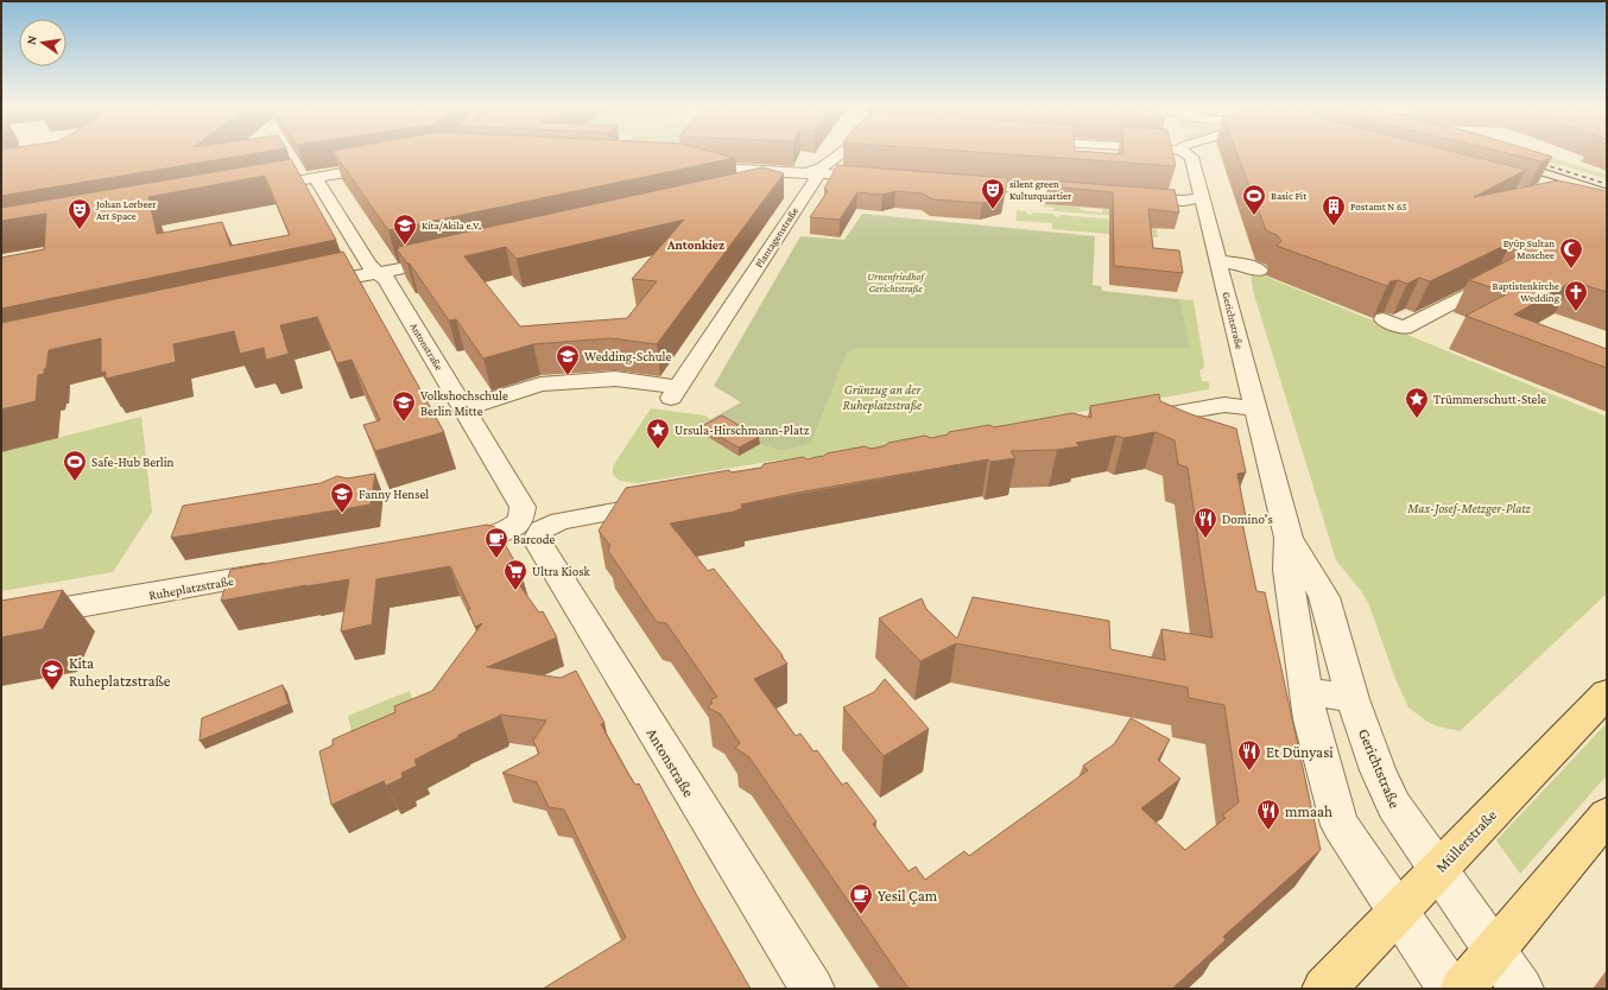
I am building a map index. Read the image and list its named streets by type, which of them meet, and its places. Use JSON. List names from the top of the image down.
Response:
{
  "streets": {
    "main road": ["Müllerstraße"],
    "street": [
      "Plantagenstraße",
      "Gerichtstraße",
      "Antonstraße",
      "Ruheplatzstraße"
    ]
  },
  "crossings": [
    ["Plantagenstraße", "Antonstraße"],
    ["Gerichtstraße", "Müllerstraße"]
  ],
  "districts": ["Antonkiez"],
  "parks": ["Urnenfriedhof Gerichtstraße", "Grünzug an der Ruheplatzstraße", "Max-Josef-Metzger-Platz"],
  "places": {
    "theatre": ["silent green Kulturquartier", "Johan Lorbeer Art Space"],
    "sports": ["Basic Fit", "Safe-Hub Berlin"],
    "building": ["Postamt N 65"],
    "school or university": [
      "Kita/Akila e.V.",
      "Wedding-Schule",
      "Volkshochschule Berlin Mitte",
      "Fanny Hensel",
      "Kita Ruheplatzstraße"
    ],
    "mosque": ["Eyüp Sultan Moschee"],
    "church": ["Baptistenkirche Wedding"],
    "place": ["Trümmerschutt-Stele", "Ursula-Hirschmann-Platz"],
    "restaurant": ["Domino's", "Et Dünyasi", "mmaah"],
    "cafe": ["Barcode", "Yesil Çam"],
    "supermarket": ["Ultra Kiosk"]
  },
  "north": "left"
}
